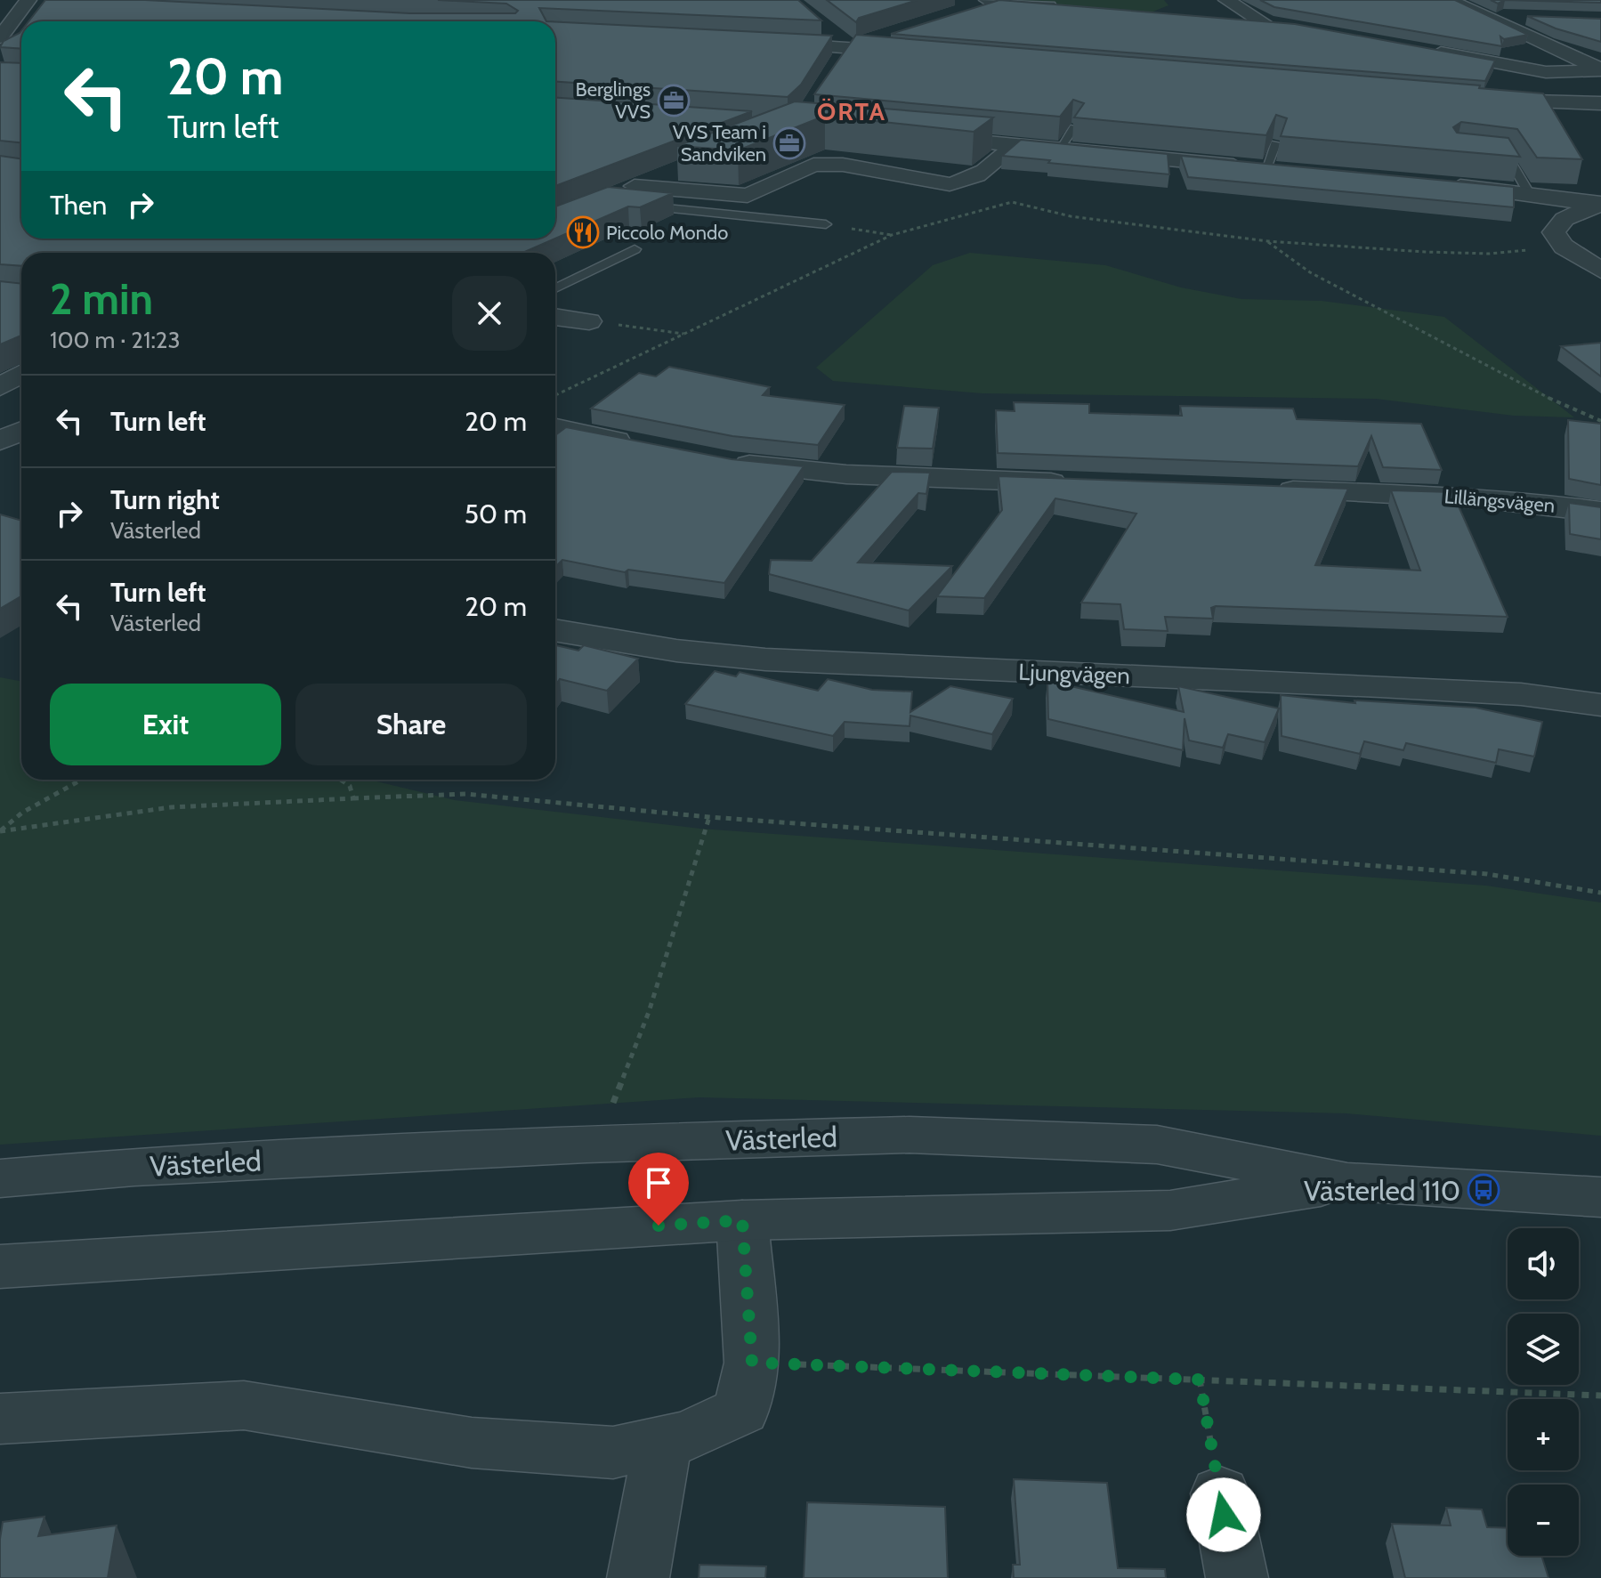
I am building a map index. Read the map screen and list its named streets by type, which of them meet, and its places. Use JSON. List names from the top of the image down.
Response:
{
  "streets": {
    "street": ["Lillängsvägen", "Ljungvägen", "Västerled"]
  },
  "districts": ["ÖRTA"],
  "places": {
    "office": ["Berglings VVS", "VVS Team i Sandviken"],
    "restaurant": ["Piccolo Mondo"],
    "bus stop": ["Västerled 110"]
  },
  "page": {
    "turn": ["20 m", "Turn left"],
    "then": "Then",
    "heading": ["2 min", "100 m · 21:23"],
    "list": [
      {
        "name": "Turn left",
        "value": "20 m"
      },
      {
        "name": "Turn right",
        "note": "Västerled",
        "value": "50 m"
      },
      {
        "name": "Turn left",
        "note": "Västerled",
        "value": "20 m"
      }
    ],
    "buttons": ["Exit", "Share"],
    "map_buttons": ["+", "−"]
  }
}
